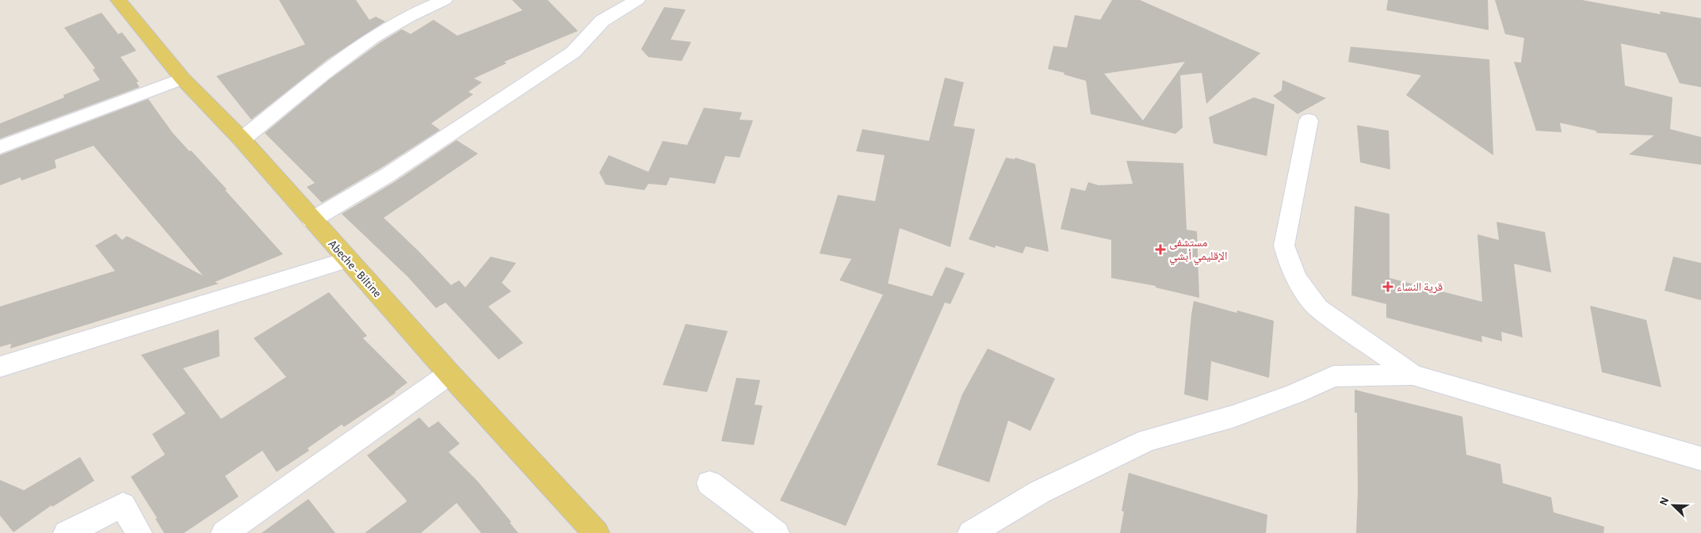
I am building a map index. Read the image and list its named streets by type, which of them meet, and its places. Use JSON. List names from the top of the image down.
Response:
{
  "streets": {
    "main road": ["Abeche - Biltine"]
  },
  "places": {
    "health": ["مستشفى الإقليمي أبشي", "قرية النساء"]
  },
  "north": "top left"
}
